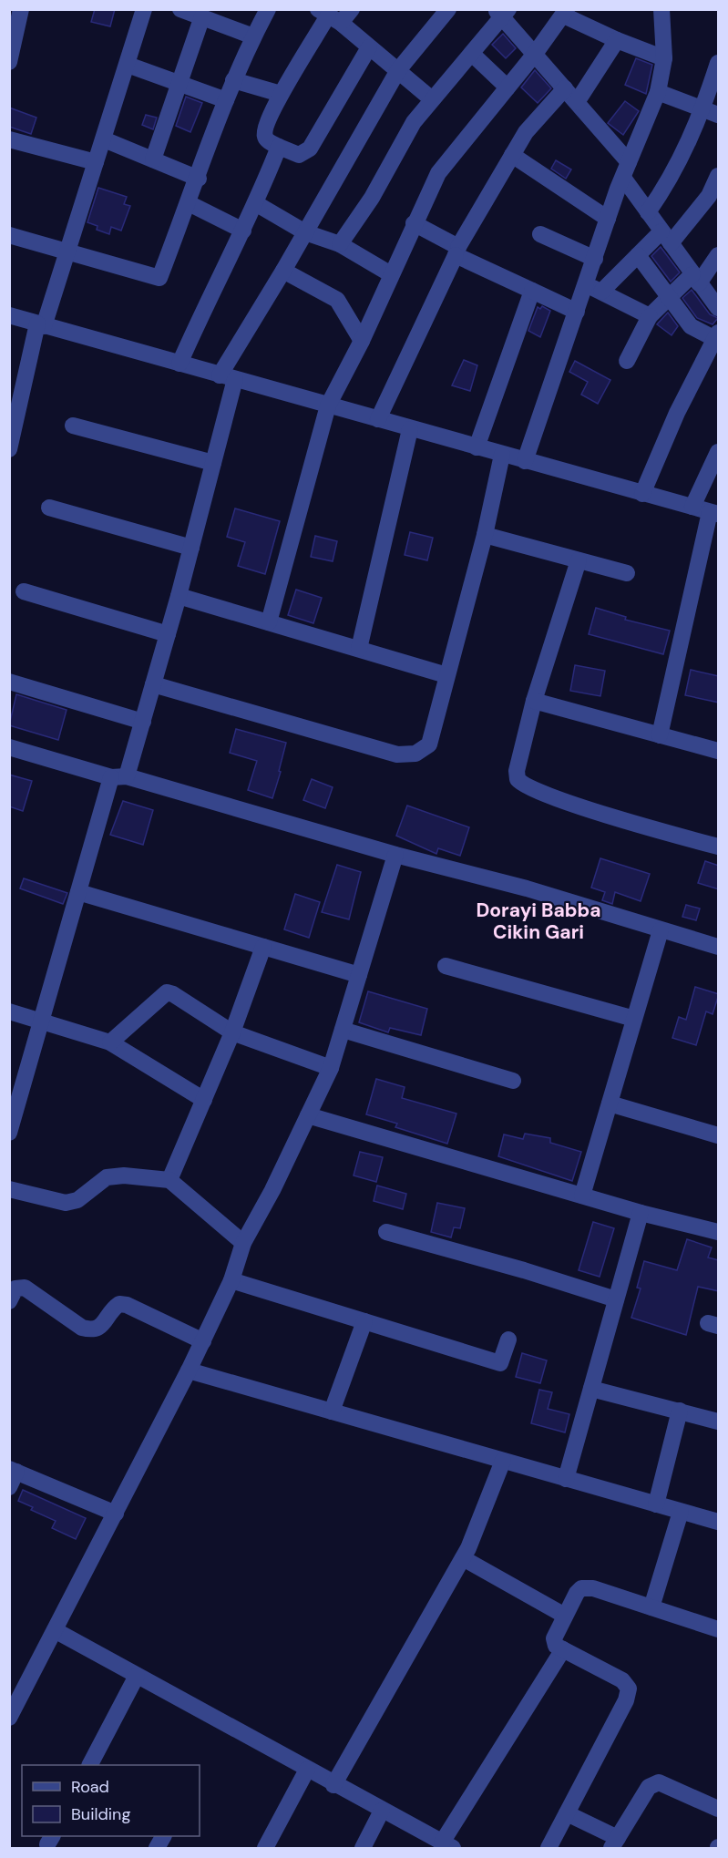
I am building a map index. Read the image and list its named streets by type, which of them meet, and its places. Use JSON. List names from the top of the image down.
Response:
{
  "districts": ["Dorayi Babba Cikin Gari"],
  "legend": ["Road", "Building"]
}
